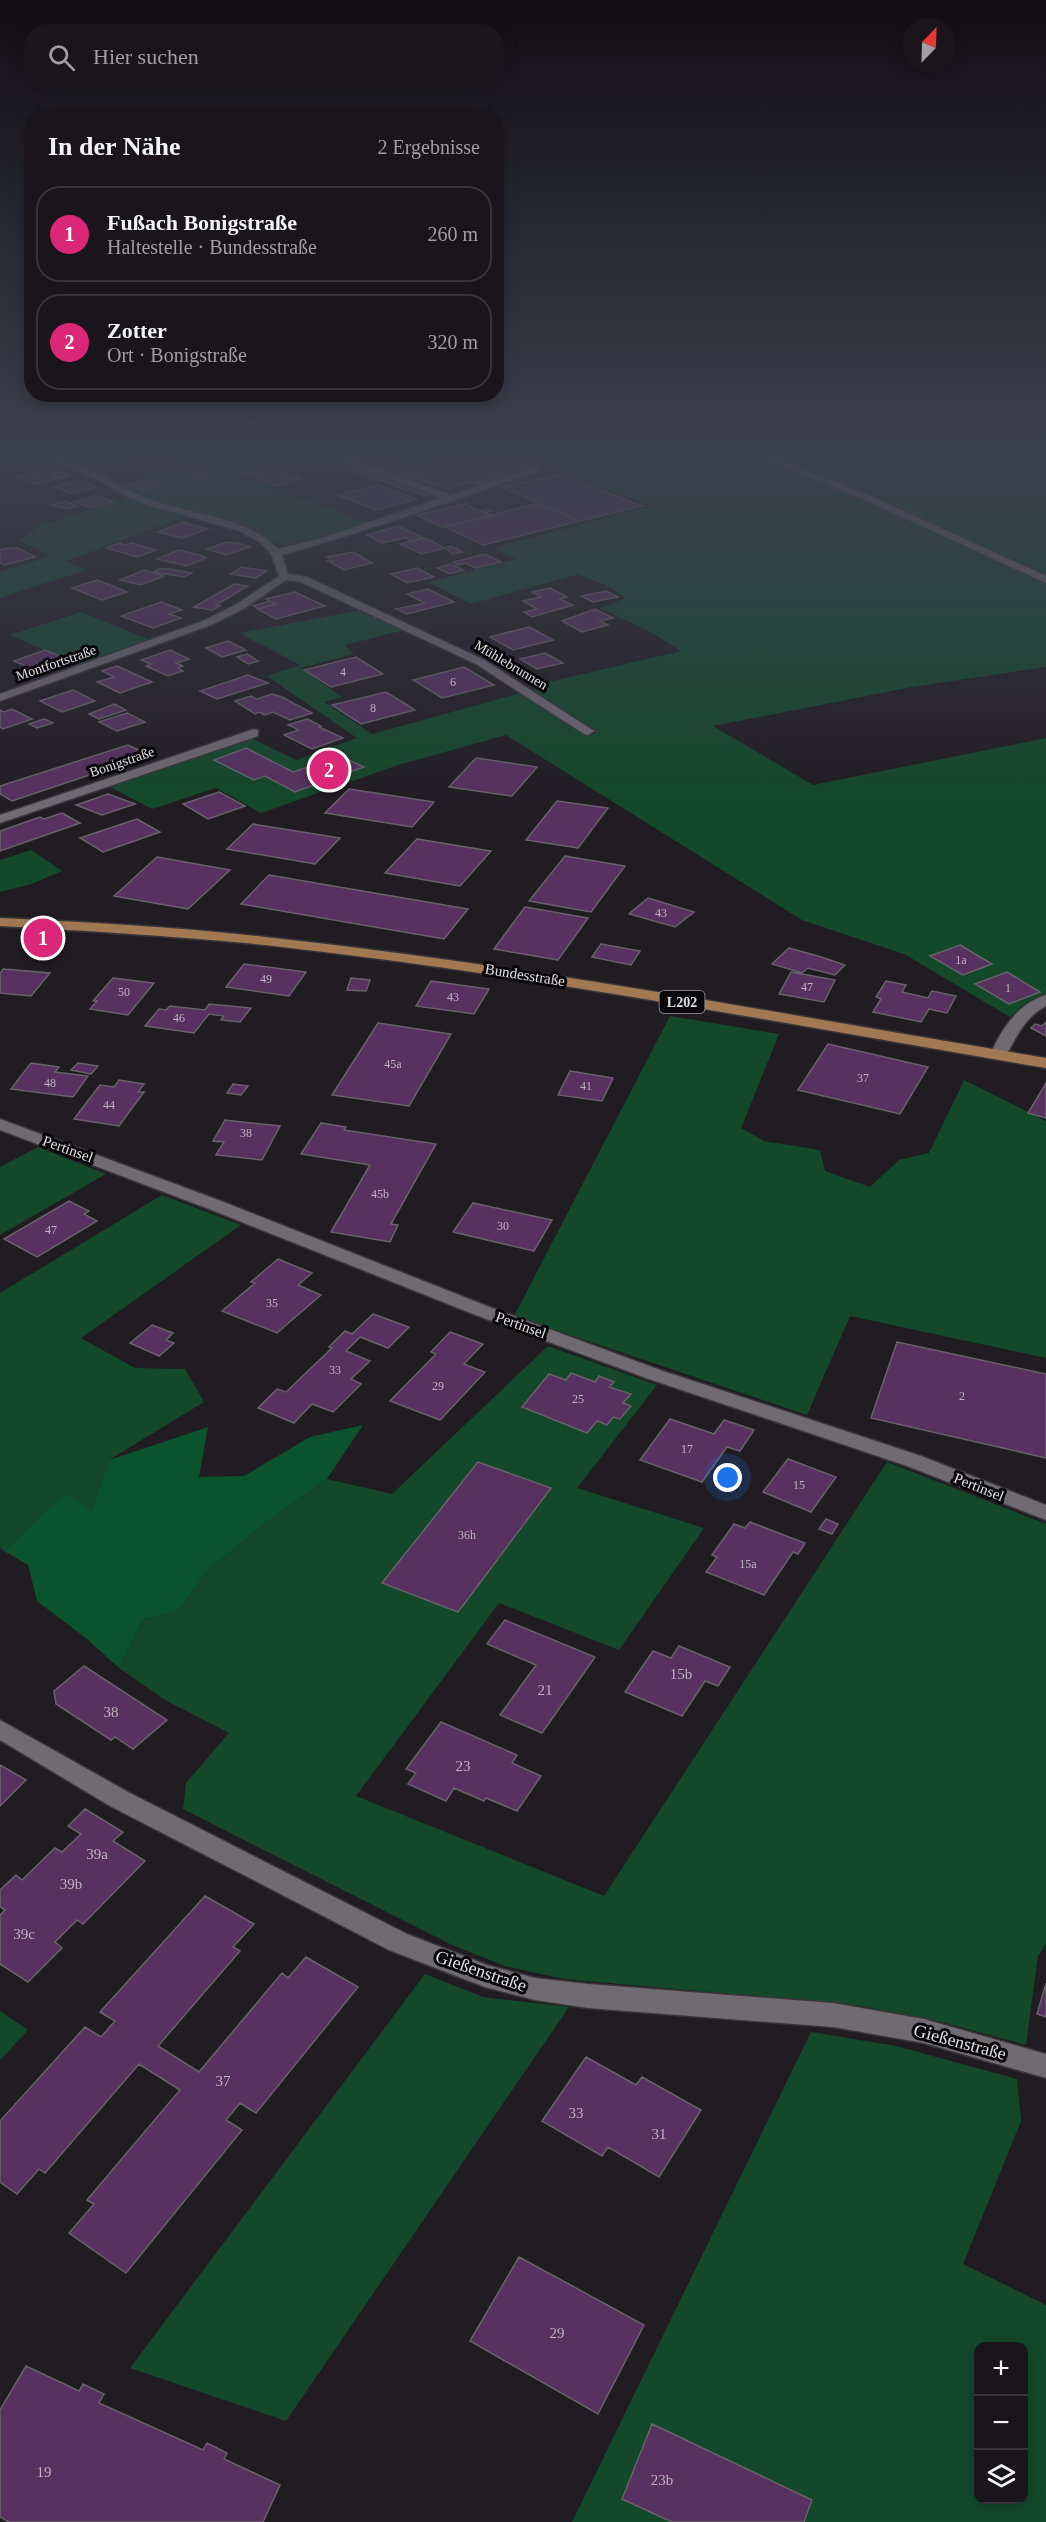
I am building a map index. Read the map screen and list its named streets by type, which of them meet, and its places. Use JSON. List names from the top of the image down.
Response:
{
  "streets": {
    "main road": ["Bundesstraße", "L202"],
    "street": [
      "Montfortstraße",
      "Mühlebrunnen",
      "Bonigstraße",
      "Pertinsel",
      "Gießenstraße"
    ]
  },
  "crossings": [
    ["Montfortstraße", "Mühlebrunnen"]
  ],
  "house_numbers": [
    "4",
    "6",
    "8",
    "43",
    "1a",
    "49",
    "47",
    "1",
    "50",
    "43",
    "46",
    "45a",
    "37",
    "48",
    "41",
    "44",
    "38",
    "45b",
    "30",
    "47",
    "35",
    "33",
    "29",
    "2",
    "25",
    "17",
    "15",
    "36h",
    "15a",
    "15b",
    "21",
    "38",
    "23",
    "39a",
    "39b",
    "39c",
    "37",
    "33",
    "31",
    "29",
    "19",
    "23b"
  ],
  "north": "top right",
  "page": {
    "search": "Hier suchen",
    "heading": ["In der Nähe", "2 Ergebnisse"],
    "list": [
      {
        "mark": "1",
        "name": "Fußach Bonigstraße",
        "note": "Haltestelle · Bundesstraße",
        "value": "260 m"
      },
      {
        "mark": "2",
        "name": "Zotter",
        "note": "Ort · Bonigstraße",
        "value": "320 m"
      }
    ],
    "pins": ["2", "1"],
    "map_buttons": ["+", "−"]
  }
}
